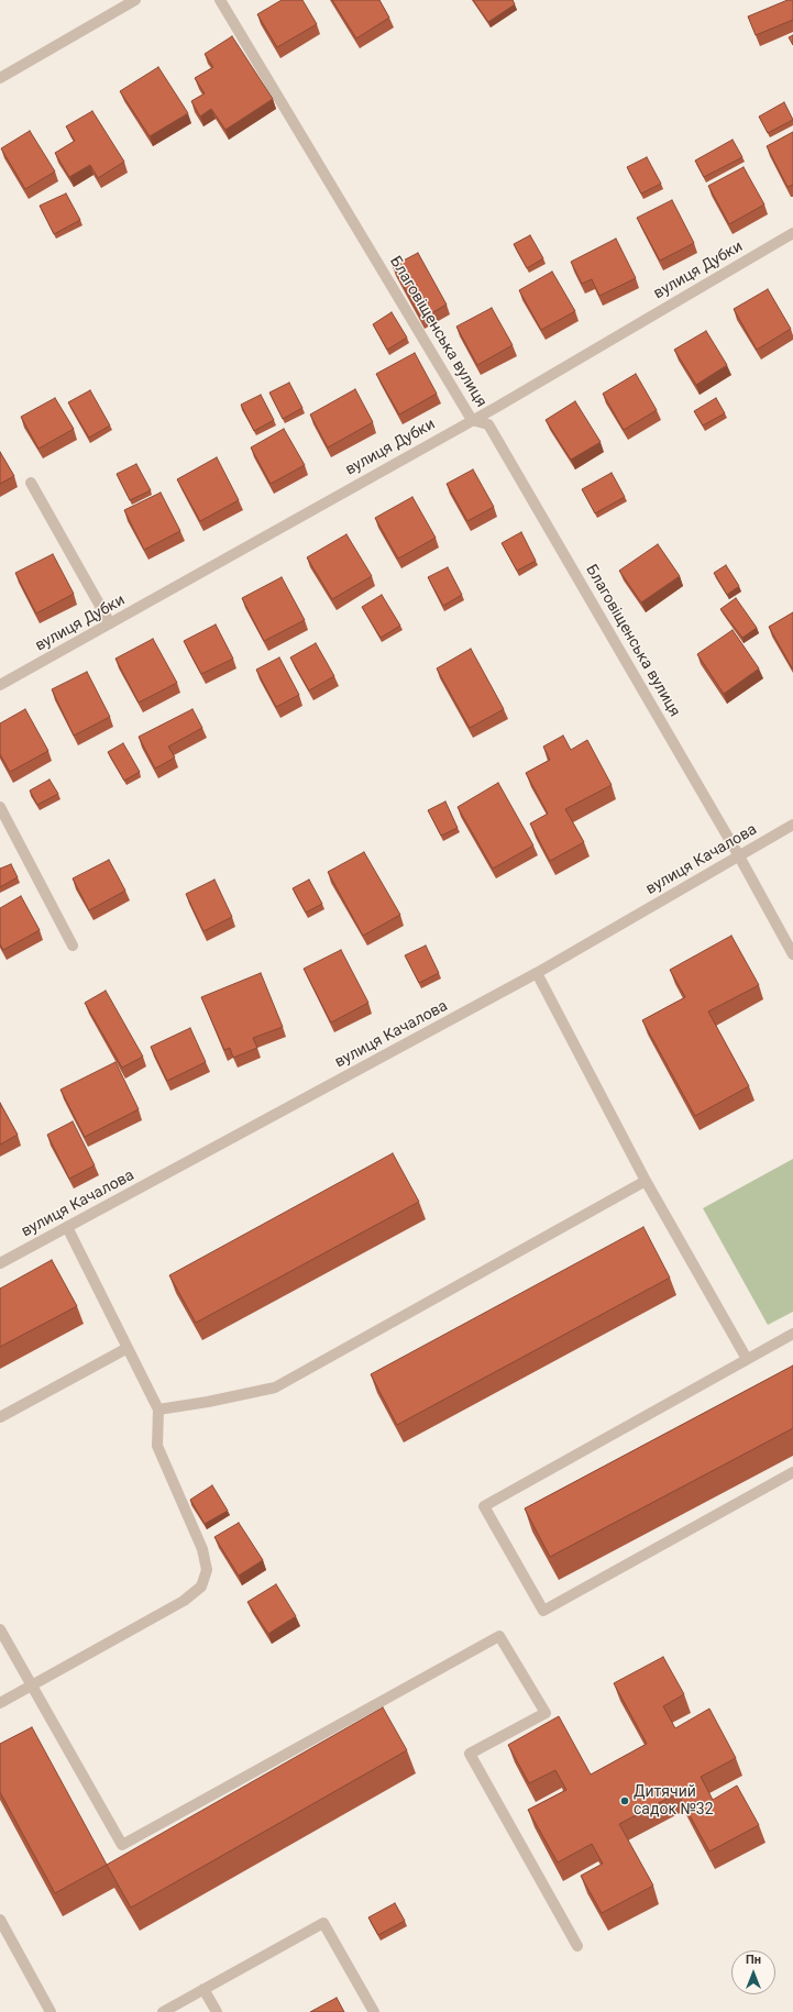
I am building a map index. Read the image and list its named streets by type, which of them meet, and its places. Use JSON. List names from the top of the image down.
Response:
{
  "streets": {
    "street": ["вулиця Дубки", "Благовіщенська вулиця", "вулиця Качалова"]
  },
  "crossings": [
    ["вулиця Дубки", "Благовіщенська вулиця"],
    ["Благовіщенська вулиця", "вулиця Качалова"]
  ],
  "places": ["Дитячий садок №32"],
  "north": "top"
}
